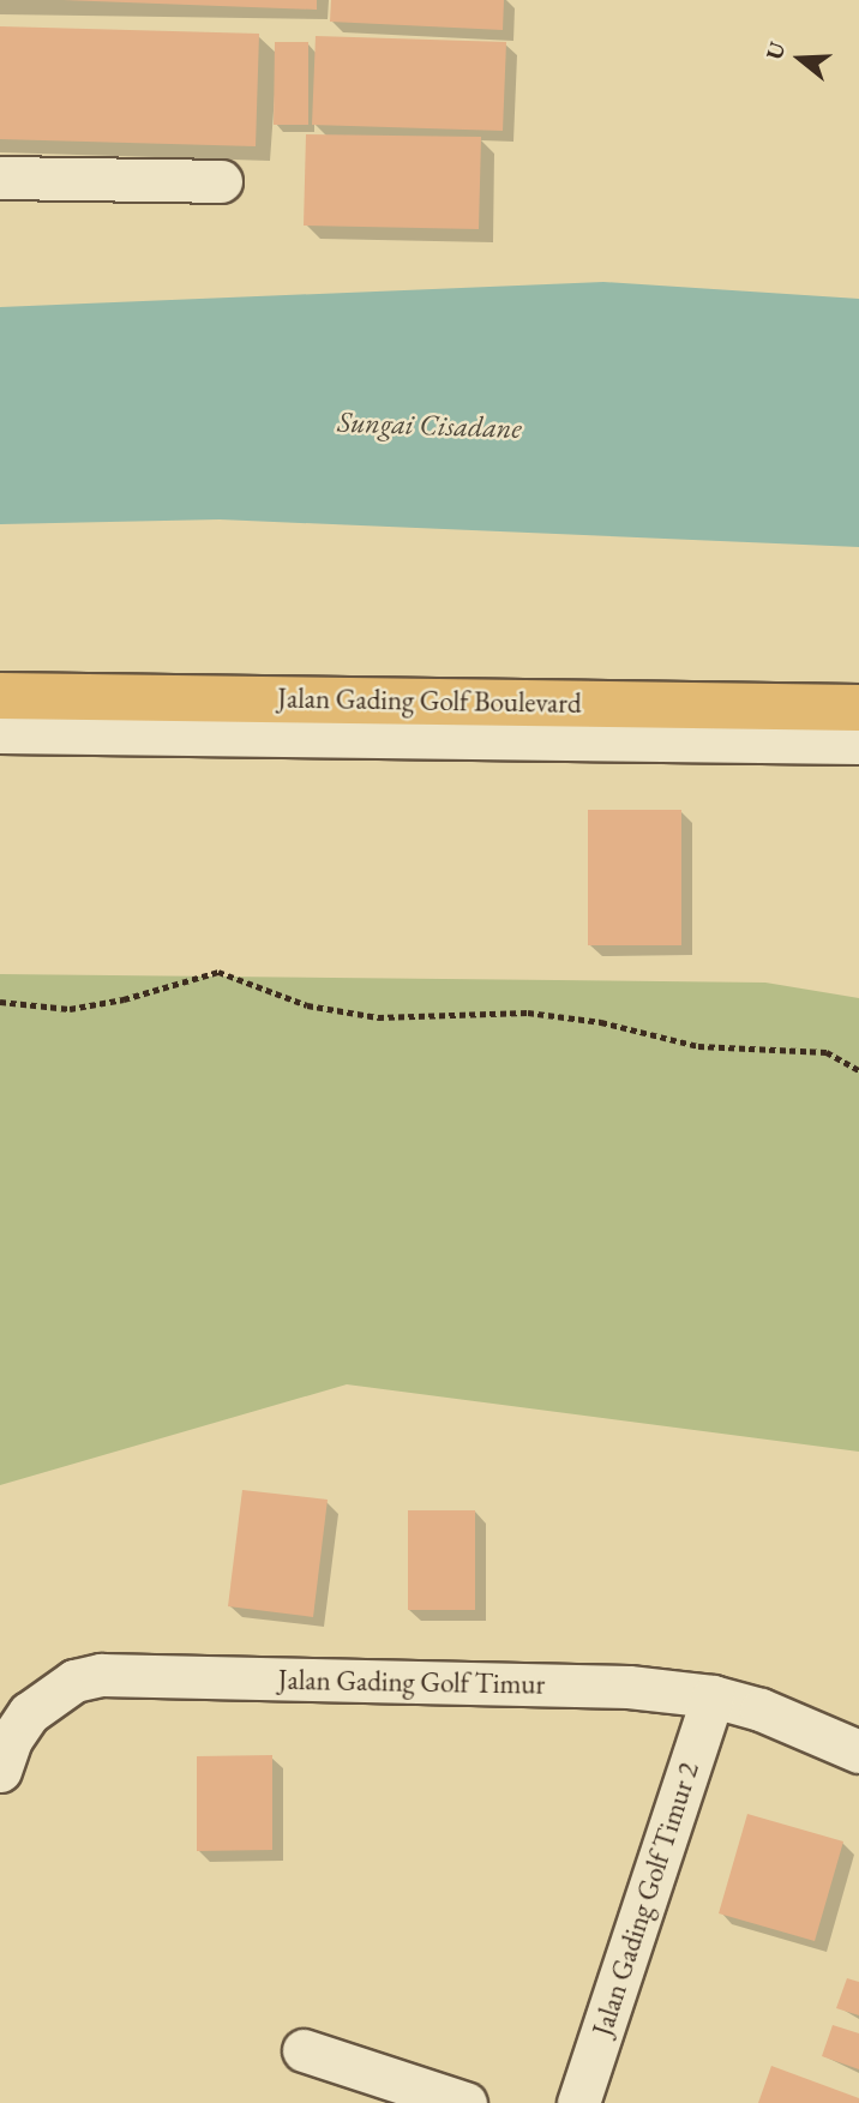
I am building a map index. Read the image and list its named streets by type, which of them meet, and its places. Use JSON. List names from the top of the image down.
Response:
{
  "streets": {
    "main road": ["Jalan Gading Golf Boulevard"],
    "street": ["Jalan Gading Golf Timur", "Jalan Gading Golf Timur 2"]
  },
  "crossings": [
    ["Jalan Gading Golf Timur", "Jalan Gading Golf Timur 2"]
  ],
  "water": ["Sungai Cisadane"],
  "north": "left"
}
